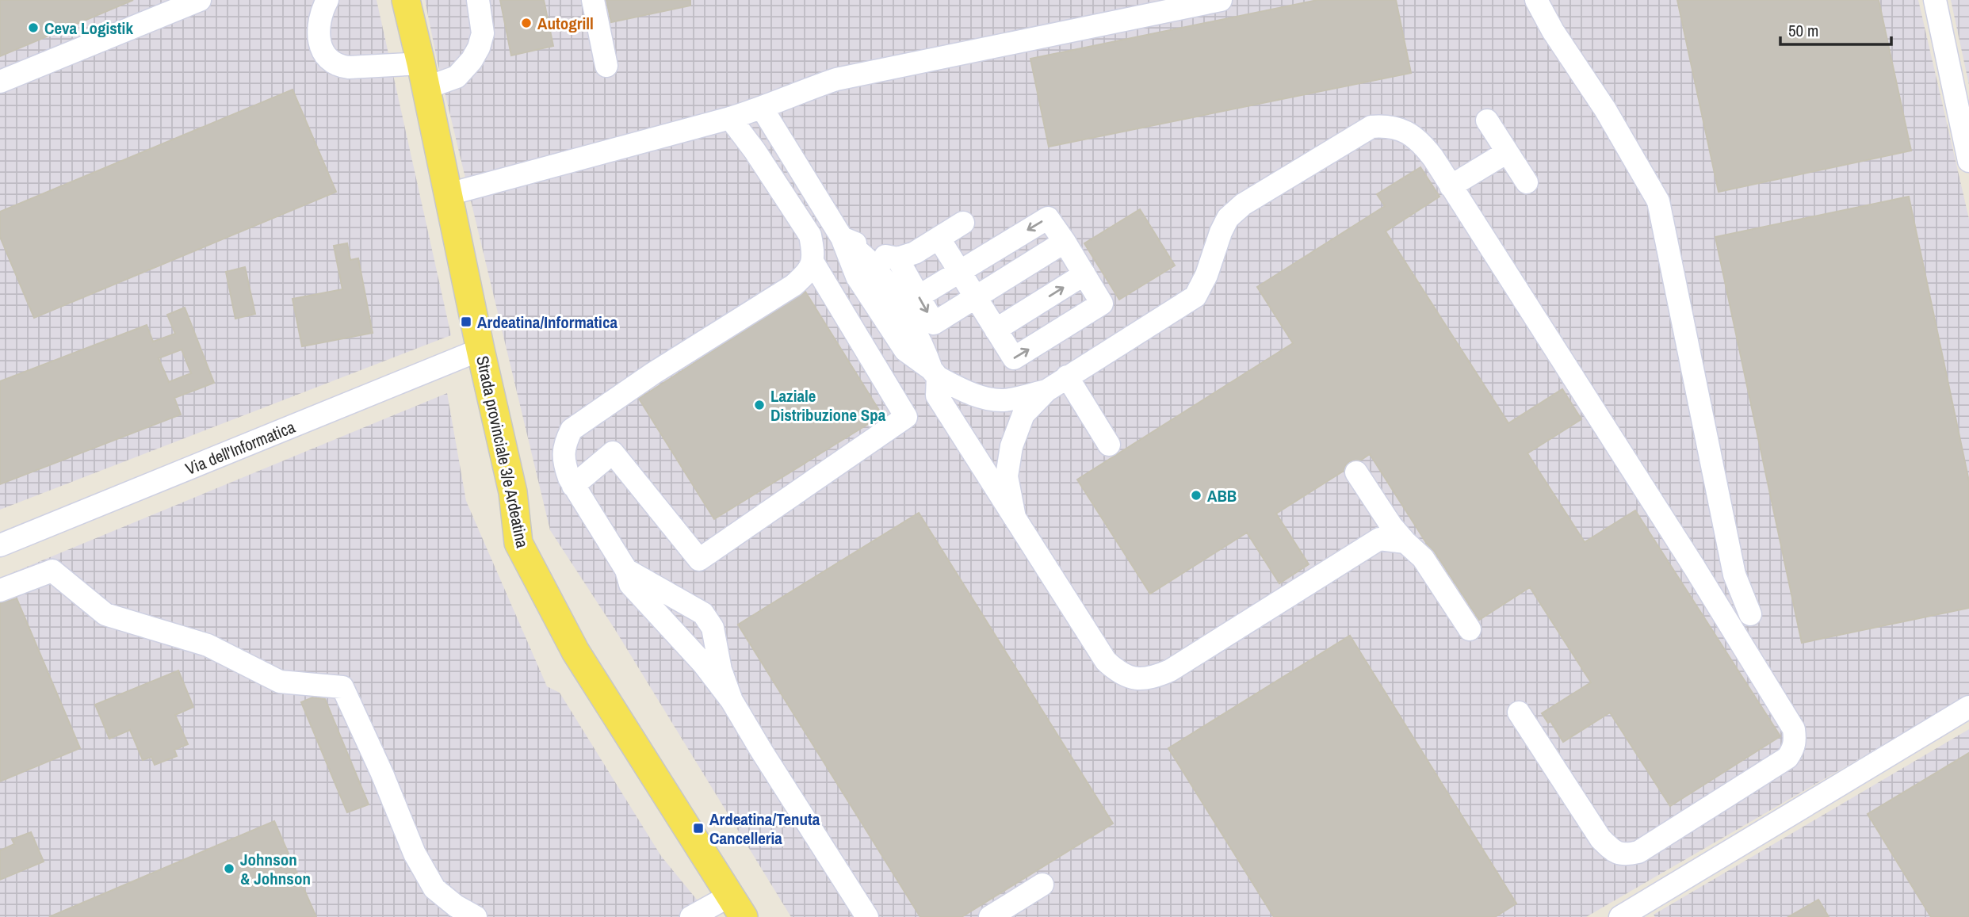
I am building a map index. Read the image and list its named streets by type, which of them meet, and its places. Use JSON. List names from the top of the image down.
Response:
{
  "streets": {
    "main road": ["Strada provinciale 3/e Ardeatina"],
    "street": ["Via dell'Informatica"]
  },
  "crossings": [
    ["Via dell'Informatica", "Strada provinciale 3/e Ardeatina"]
  ],
  "places": {
    "other": [
      "Autogrill",
      "Ceva Logistik",
      "Laziale Distribuzione Spa",
      "ABB",
      "Johnson & Johnson"
    ],
    "transit": ["Ardeatina/Informatica", "Ardeatina/Tenuta Cancelleria"]
  },
  "scale_bar": "50 m"
}
